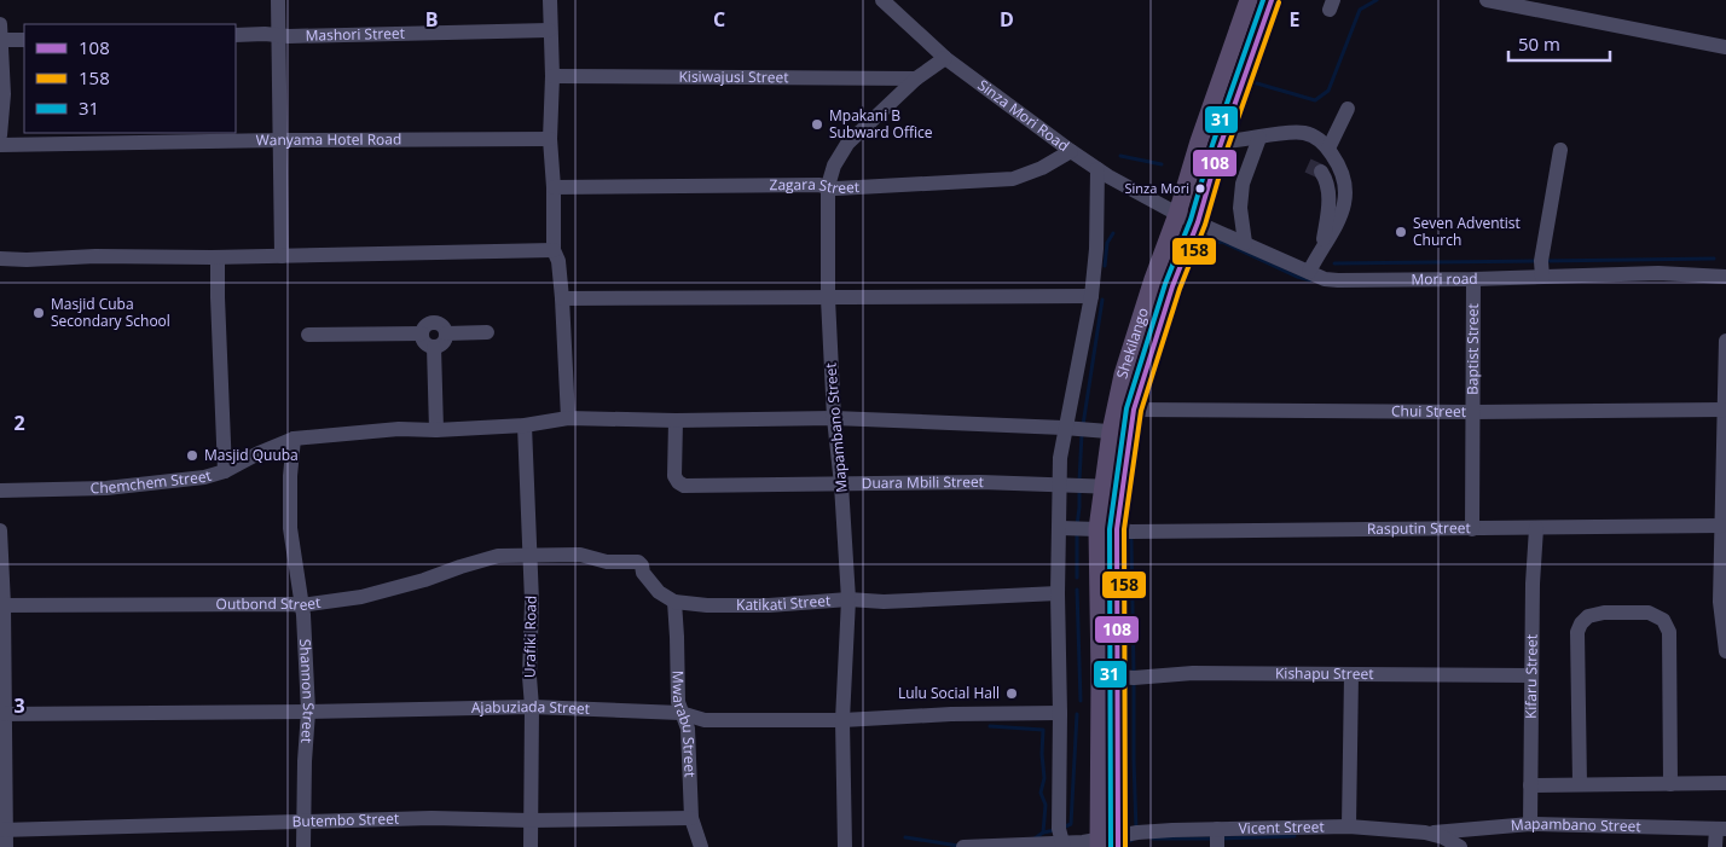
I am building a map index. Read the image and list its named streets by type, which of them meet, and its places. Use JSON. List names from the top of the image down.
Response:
{
  "streets": {
    "main road": ["Shekilango"],
    "street": [
      "Mashori Street",
      "Kisiwajusi Street",
      "Sinza Mori Road",
      "Wanyama Hotel Road",
      "Zagara Street",
      "Mori road",
      "Baptist Street",
      "Chui Street",
      "Mapambano Street",
      "Chemchem Street",
      "Duara Mbili Street",
      "Rasputin Street",
      "Outbond Street",
      "Katikati Street",
      "Urafiki Road",
      "Kishapu Street",
      "Kifaru Street",
      "Shannon Street",
      "Ajabuziada Street",
      "Mwarabu Street",
      "Butembo Street",
      "Vicent Street"
    ]
  },
  "crossings": [
    ["Kisiwajusi Street", "Mapambano Street"],
    ["Sinza Mori Road", "Zagara Street"],
    ["Sinza Mori Road", "Mori road"],
    ["Sinza Mori Road", "Shekilango"],
    ["Sinza Mori Road", "Mapambano Street"],
    ["Zagara Street", "Mapambano Street"],
    ["Mori road", "Shekilango"],
    ["Mori road", "Baptist Street"],
    ["Shekilango", "Chui Street"],
    ["Shekilango", "Chemchem Street"],
    ["Shekilango", "Duara Mbili Street"],
    ["Shekilango", "Rasputin Street"],
    ["Shekilango", "Kishapu Street"],
    ["Shekilango", "Vicent Street"],
    ["Baptist Street", "Chui Street"],
    ["Baptist Street", "Rasputin Street"],
    ["Mapambano Street", "Chemchem Street"],
    ["Mapambano Street", "Duara Mbili Street"],
    ["Mapambano Street", "Katikati Street"],
    ["Mapambano Street", "Kifaru Street"],
    ["Mapambano Street", "Ajabuziada Street"],
    ["Mapambano Street", "Vicent Street"],
    ["Chemchem Street", "Duara Mbili Street"],
    ["Chemchem Street", "Urafiki Road"],
    ["Chemchem Street", "Shannon Street"],
    ["Rasputin Street", "Kifaru Street"],
    ["Outbond Street", "Urafiki Road"],
    ["Outbond Street", "Shannon Street"],
    ["Katikati Street", "Mwarabu Street"],
    ["Urafiki Road", "Ajabuziada Street"],
    ["Urafiki Road", "Butembo Street"],
    ["Kishapu Street", "Kifaru Street"],
    ["Shannon Street", "Ajabuziada Street"],
    ["Shannon Street", "Butembo Street"],
    ["Ajabuziada Street", "Mwarabu Street"],
    ["Mwarabu Street", "Butembo Street"]
  ],
  "places": [
    "Mpakani B Subward Office",
    "Sinza Mori",
    "Seven Adventist Church",
    "Masjid Cuba Secondary School",
    "Masjid Quuba",
    "Lulu Social Hall"
  ],
  "lines": ["transit line 108", "transit line 31", "transit line 158"],
  "legend": ["108", "158", "31"],
  "scale_bar": "50 m",
  "grid": {
    "columns": [
      "B",
      "C",
      "D",
      "E"
    ],
    "rows": ["2", "3"]
  }
}
